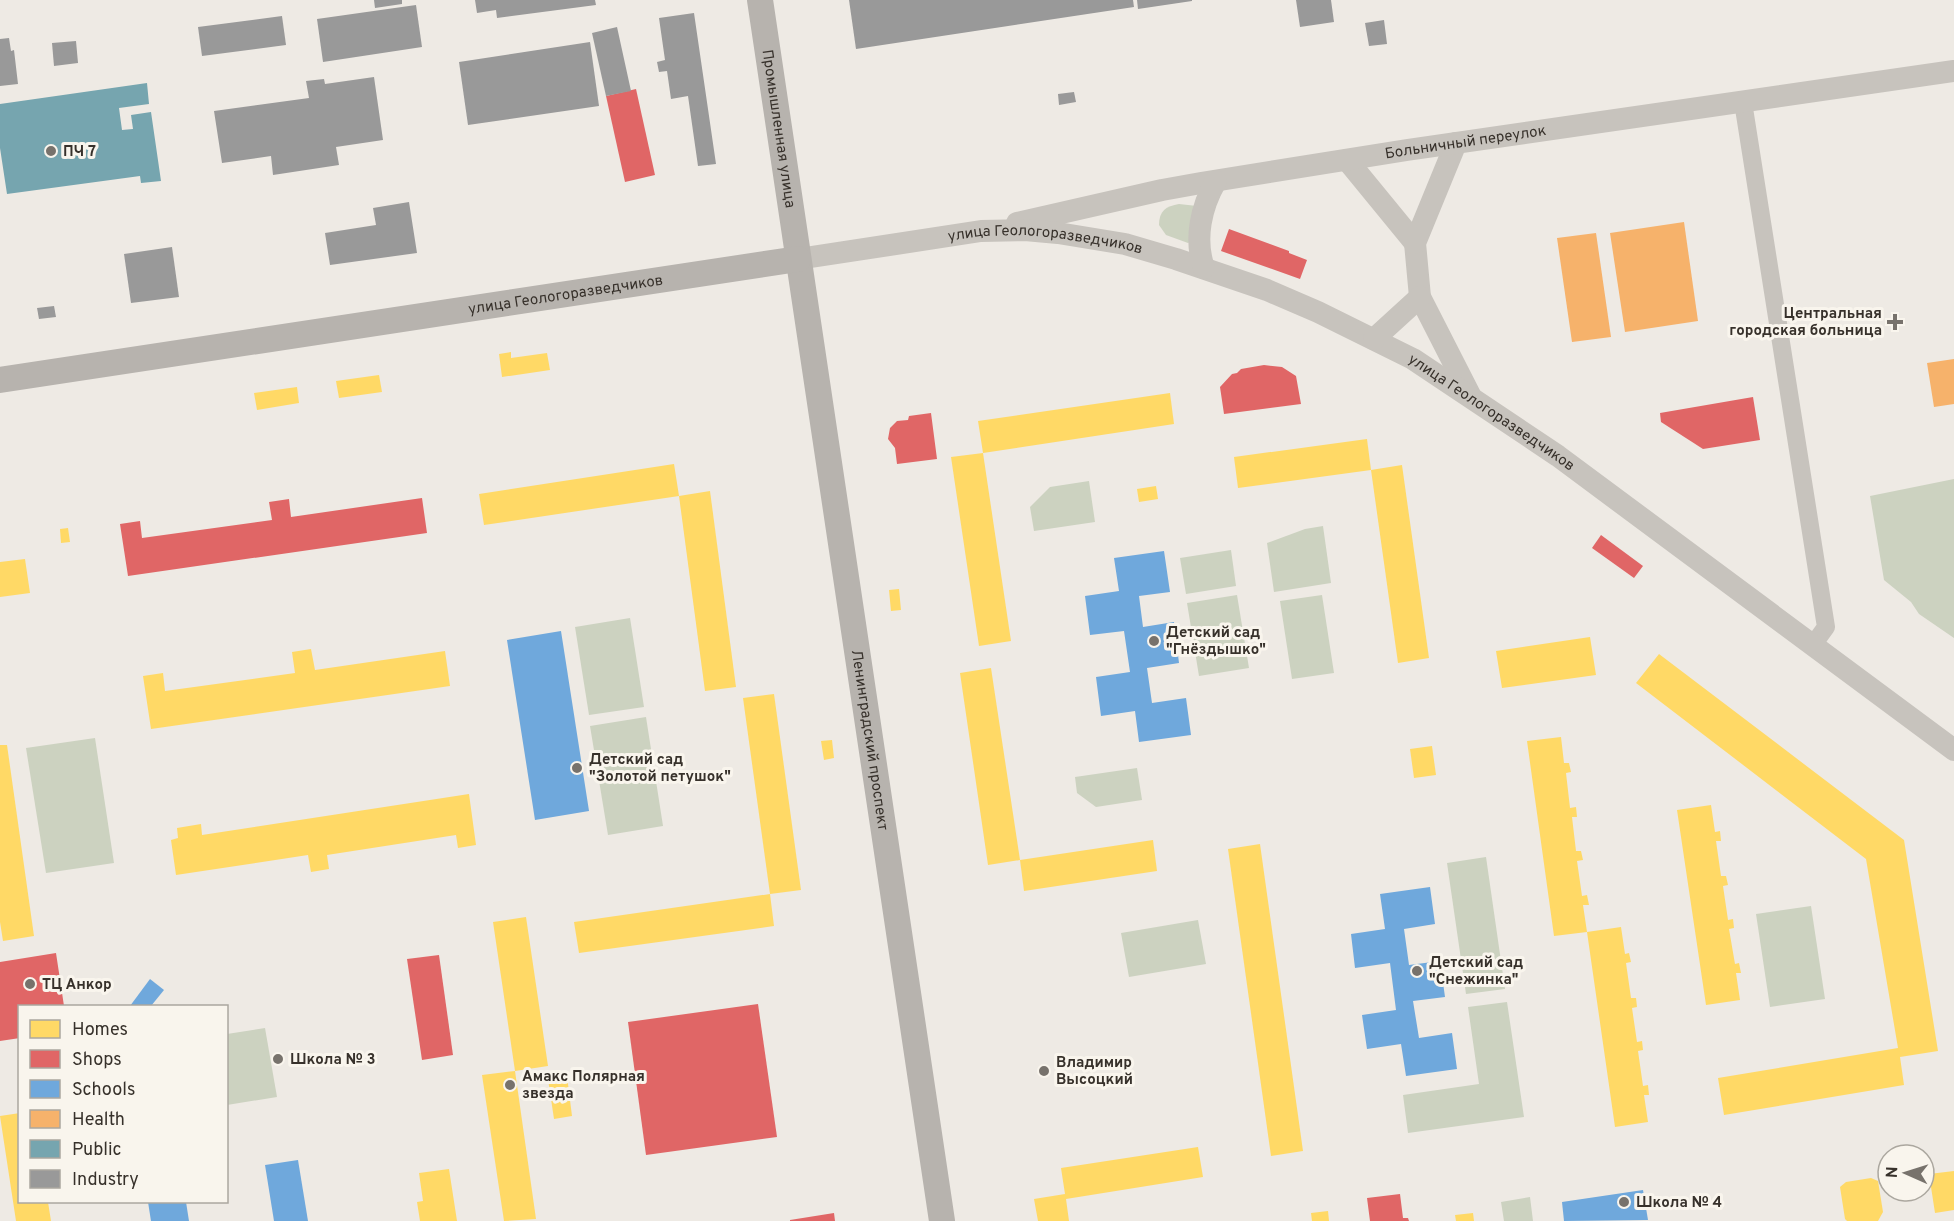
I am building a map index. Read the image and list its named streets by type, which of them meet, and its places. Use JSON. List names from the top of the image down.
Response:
{
  "streets": {
    "main road": ["Промышленная улица", "улица Геологоразведчиков", "Ленинградский проспект"],
    "street": ["Больничный переулок"]
  },
  "crossings": [
    ["Промышленная улица", "улица Геологоразведчиков"],
    ["Промышленная улица", "Ленинградский проспект"],
    ["Больничный переулок", "улица Геологоразведчиков"],
    ["улица Геологоразведчиков", "Ленинградский проспект"]
  ],
  "places": {
    "other": [
      "ПЧ 7",
      "Детский сад \"Гнёздышко\"",
      "Детский сад \"Золотой петушок\"",
      "Детский сад \"Снежинка\"",
      "ТЦ Анкор",
      "Школа № 3",
      "Владимир Высоцкий",
      "Амакс Полярная звезда",
      "Школа № 4"
    ],
    "health": ["Центральная городская больница"]
  },
  "legend": [
    "Homes",
    "Shops",
    "Schools",
    "Health",
    "Public",
    "Industry"
  ],
  "north": "left"
}
